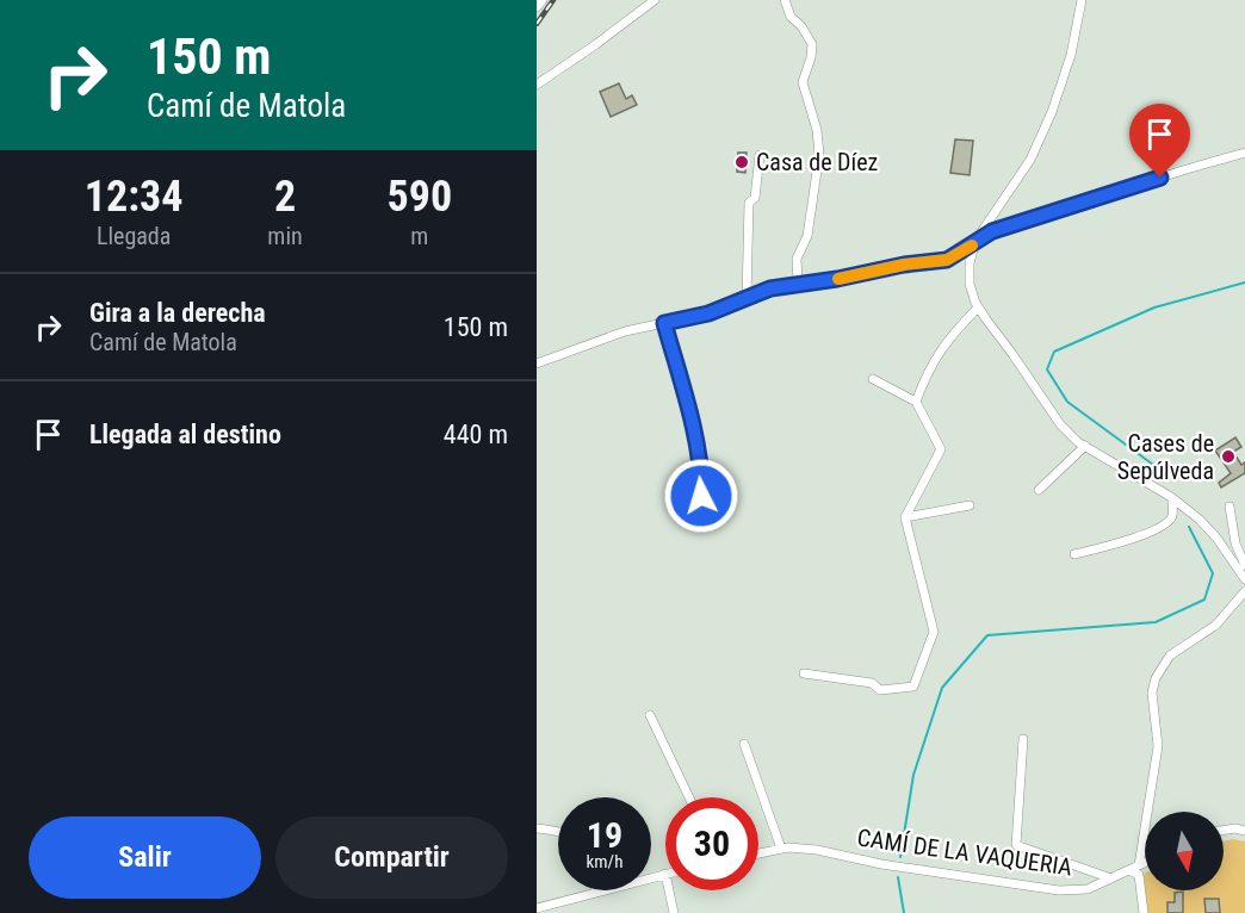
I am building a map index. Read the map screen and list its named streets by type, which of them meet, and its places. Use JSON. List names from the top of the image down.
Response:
{
  "streets": {
    "street": ["CAMÍ DE LA VAQUERIA"]
  },
  "places": ["Casa de Díez", "Cases de Sepúlveda"],
  "north": "bottom",
  "page": {
    "turn": ["150 m", "Camí de Matola"],
    "eta": [
      "12:34",
      "Llegada",
      "2",
      "min",
      "590",
      "m"
    ],
    "list": [
      {
        "name": "Gira a la derecha",
        "note": "Camí de Matola",
        "value": "150 m"
      },
      {
        "name": "Llegada al destino",
        "value": "440 m"
      }
    ],
    "speed": "19 km/h",
    "limit": "30",
    "buttons": ["Salir", "Compartir"]
  }
}
